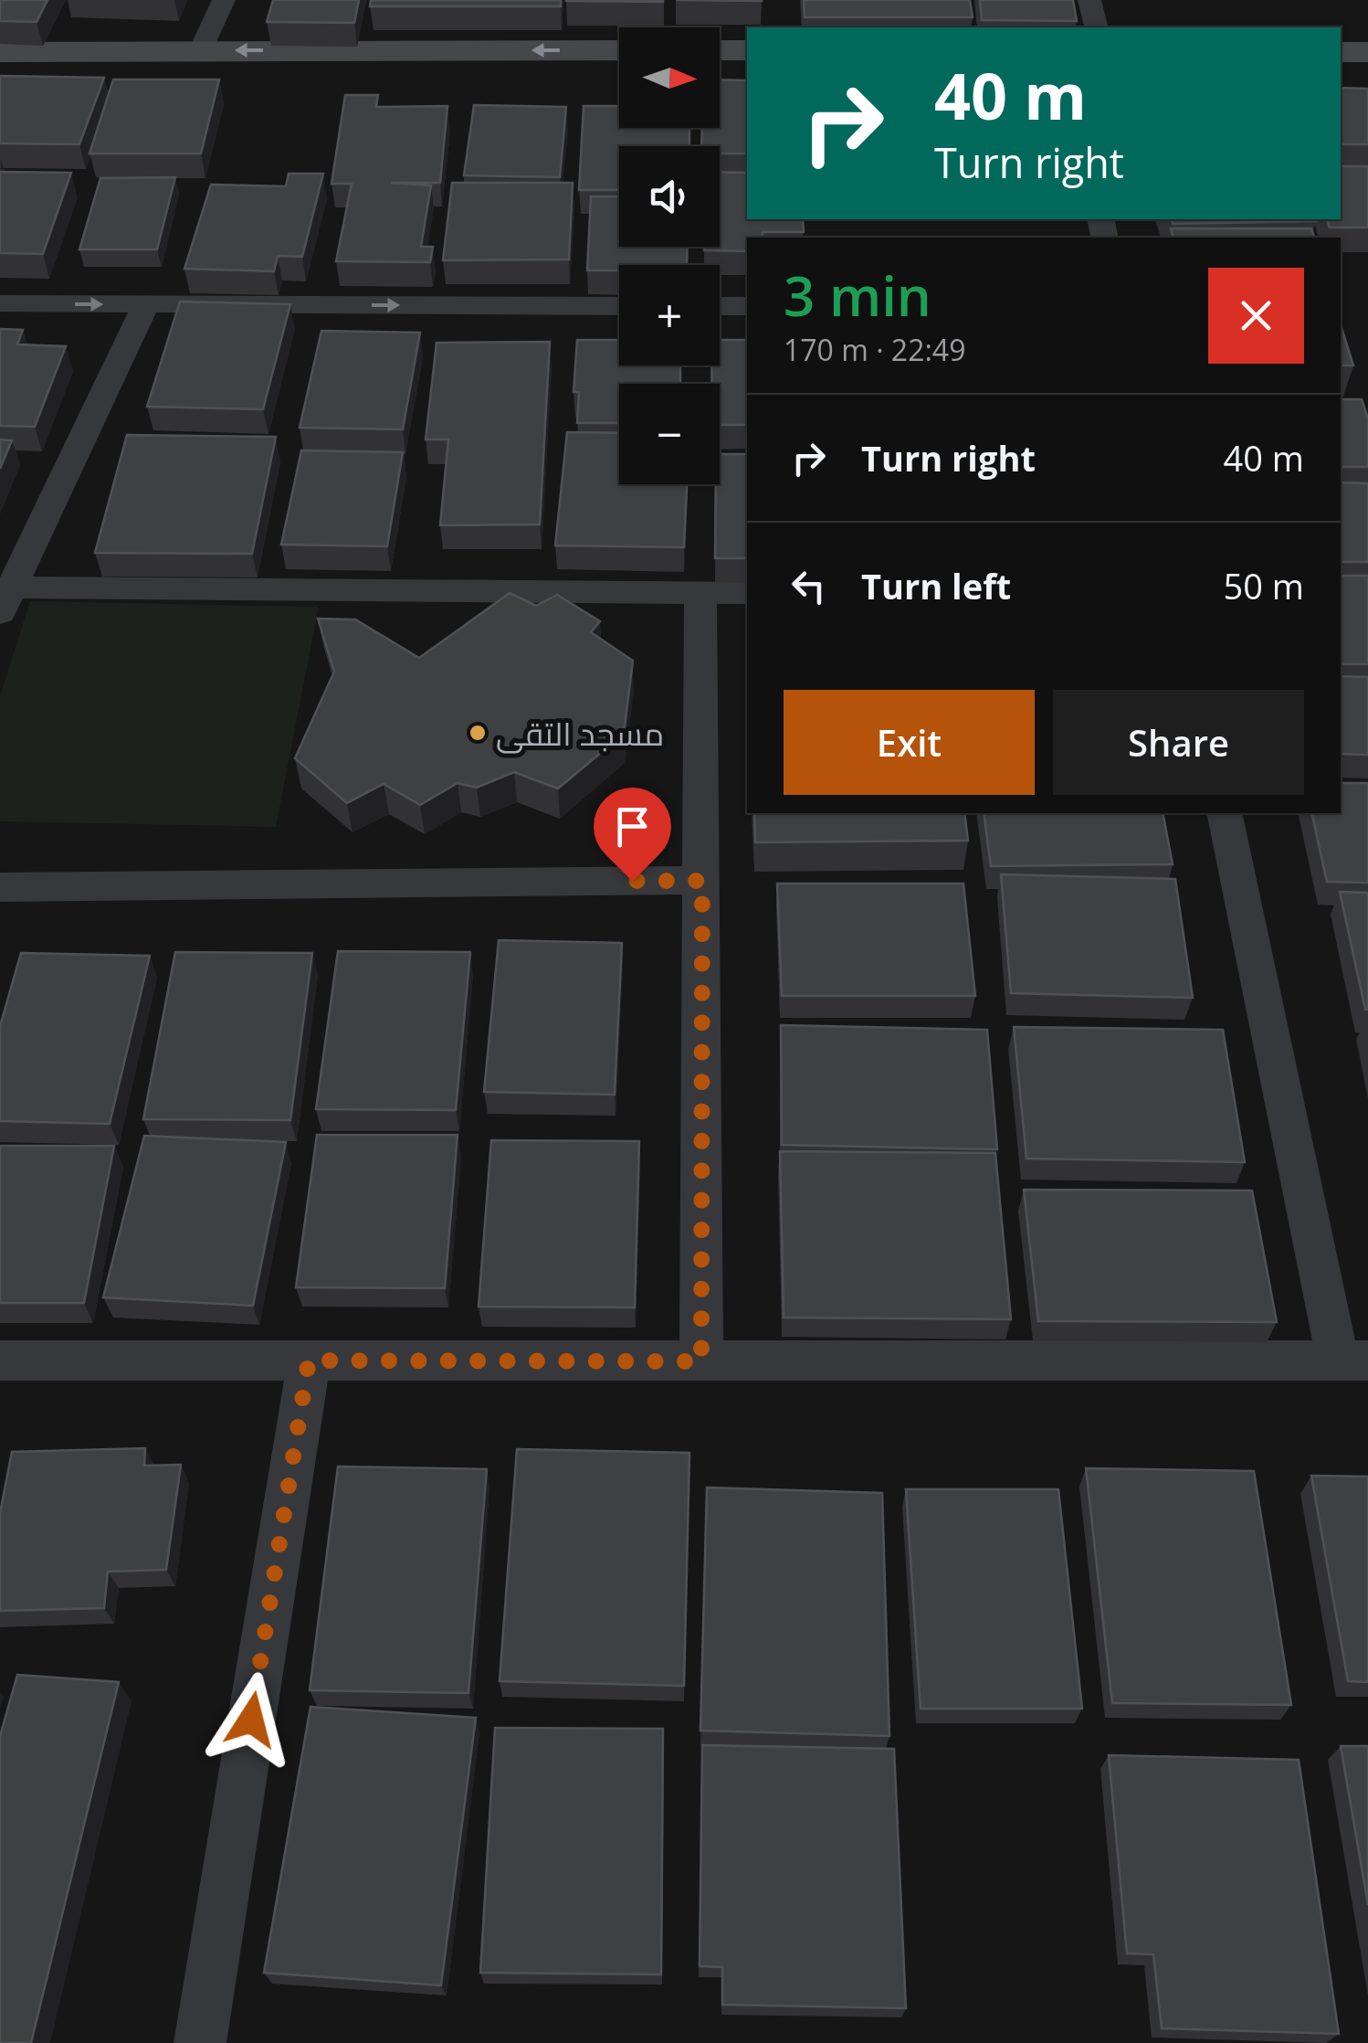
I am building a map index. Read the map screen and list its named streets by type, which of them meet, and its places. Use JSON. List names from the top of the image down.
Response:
{
  "places": ["مسجد التقى"],
  "north": "right",
  "page": {
    "map_buttons": ["+", "−"],
    "turn": ["40 m", "Turn right"],
    "heading": ["3 min", "170 m · 22:49"],
    "list": [
      {
        "name": "Turn right",
        "value": "40 m"
      },
      {
        "name": "Turn left",
        "value": "50 m"
      }
    ],
    "buttons": ["Exit", "Share"]
  }
}
